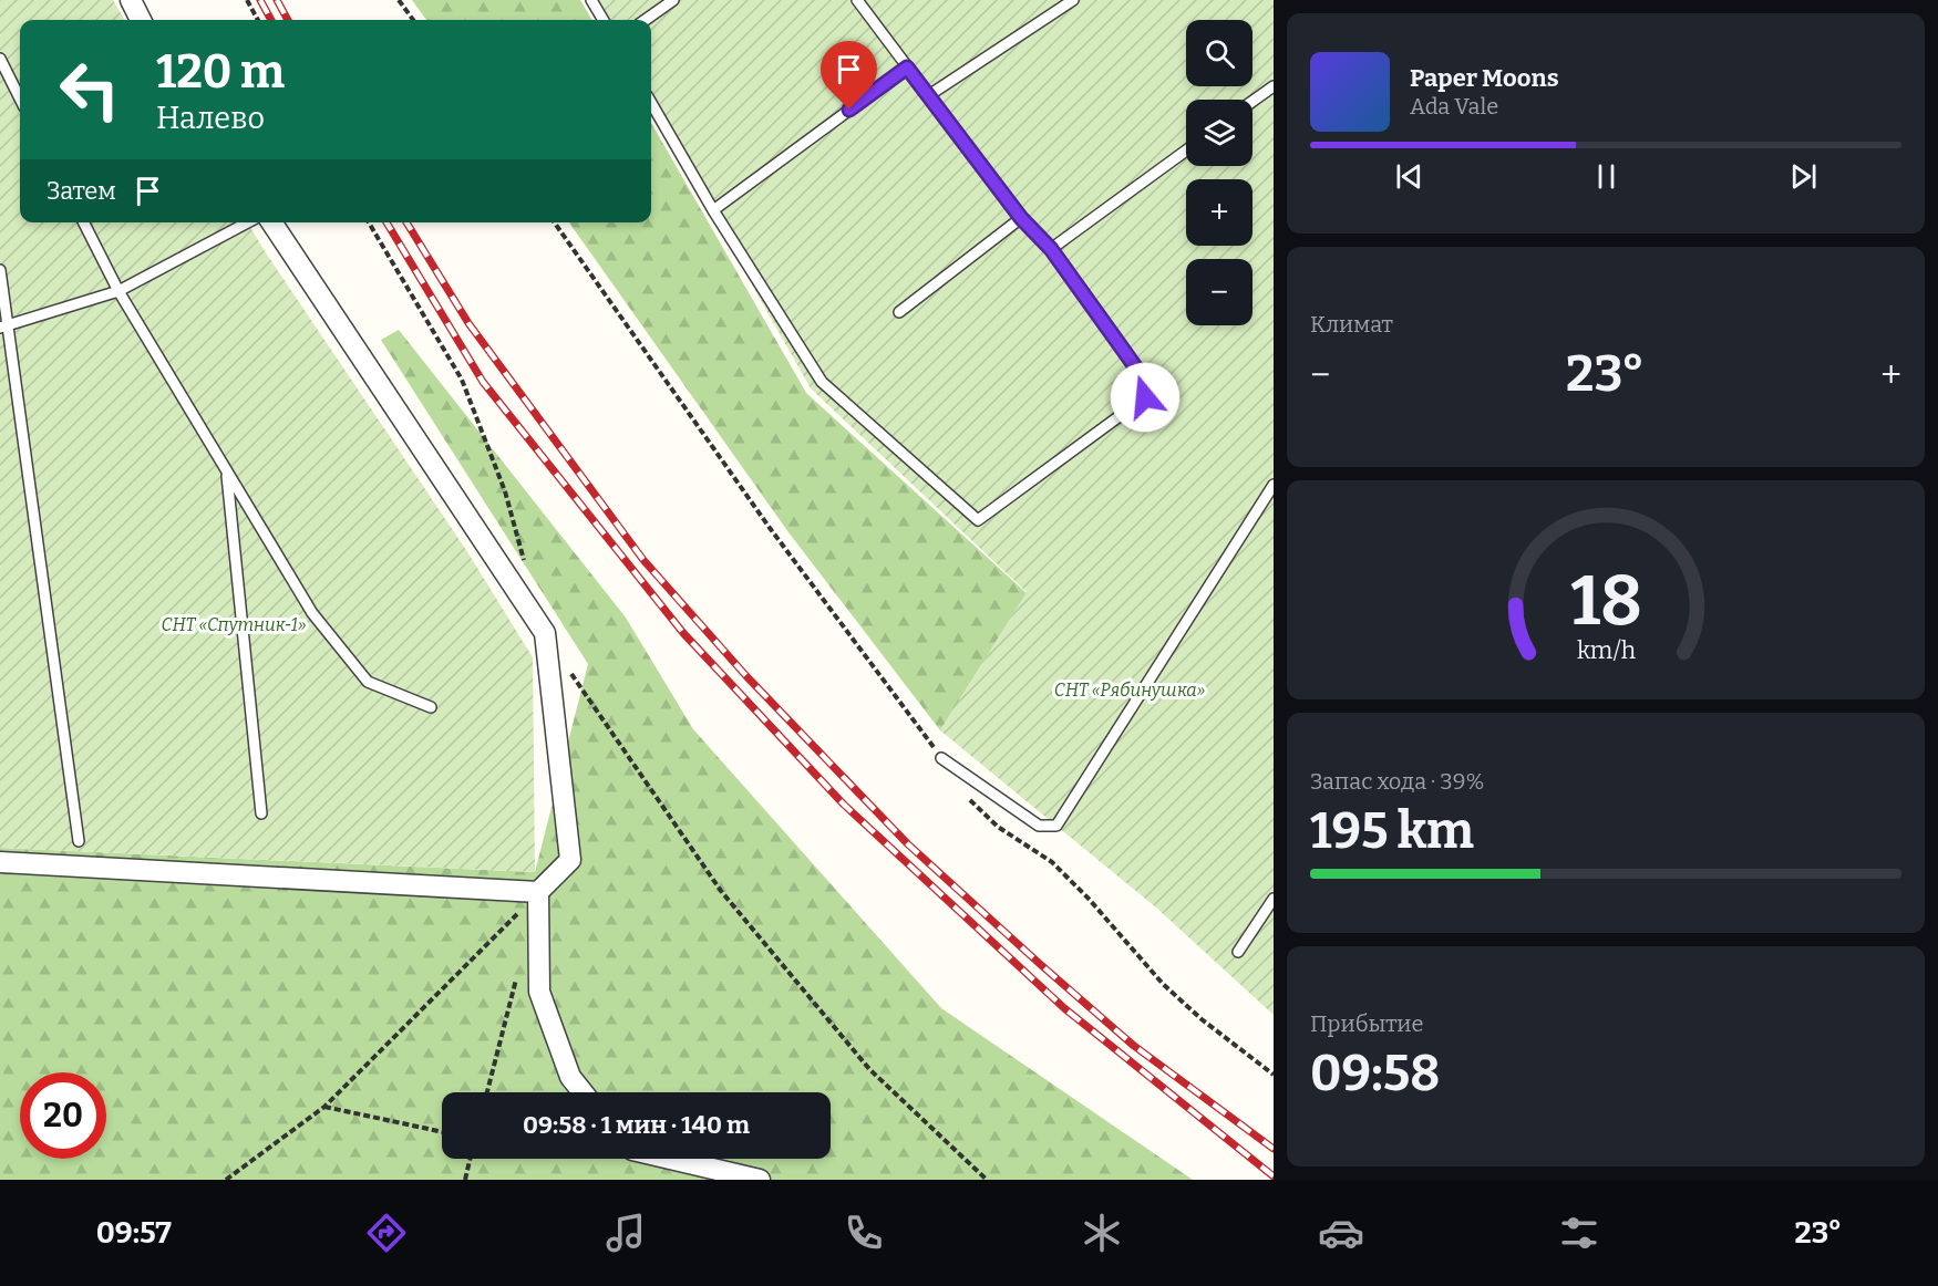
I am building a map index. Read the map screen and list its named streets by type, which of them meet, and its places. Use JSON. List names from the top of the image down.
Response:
{
  "parks": ["СНТ «Спутник-1»", "СНТ «Рябинушка»"],
  "page": {
    "map_buttons": ["+", "−"],
    "turn": ["120 m", "Налево"],
    "song": ["Paper Moons", "Ada Vale"],
    "then": "Затем",
    "tile": [
      "Климат",
      ["Запас хода · 39%", "195 km"],
      ["Прибытие", "09:58"]
    ],
    "heat": ["−", "23°", "+"],
    "limit": "20",
    "trip": "09:58 · 1 мин · 140 m",
    "tabs": ["09:57", "23°"],
    "gauge": ["18", "km/h"]
  }
}
